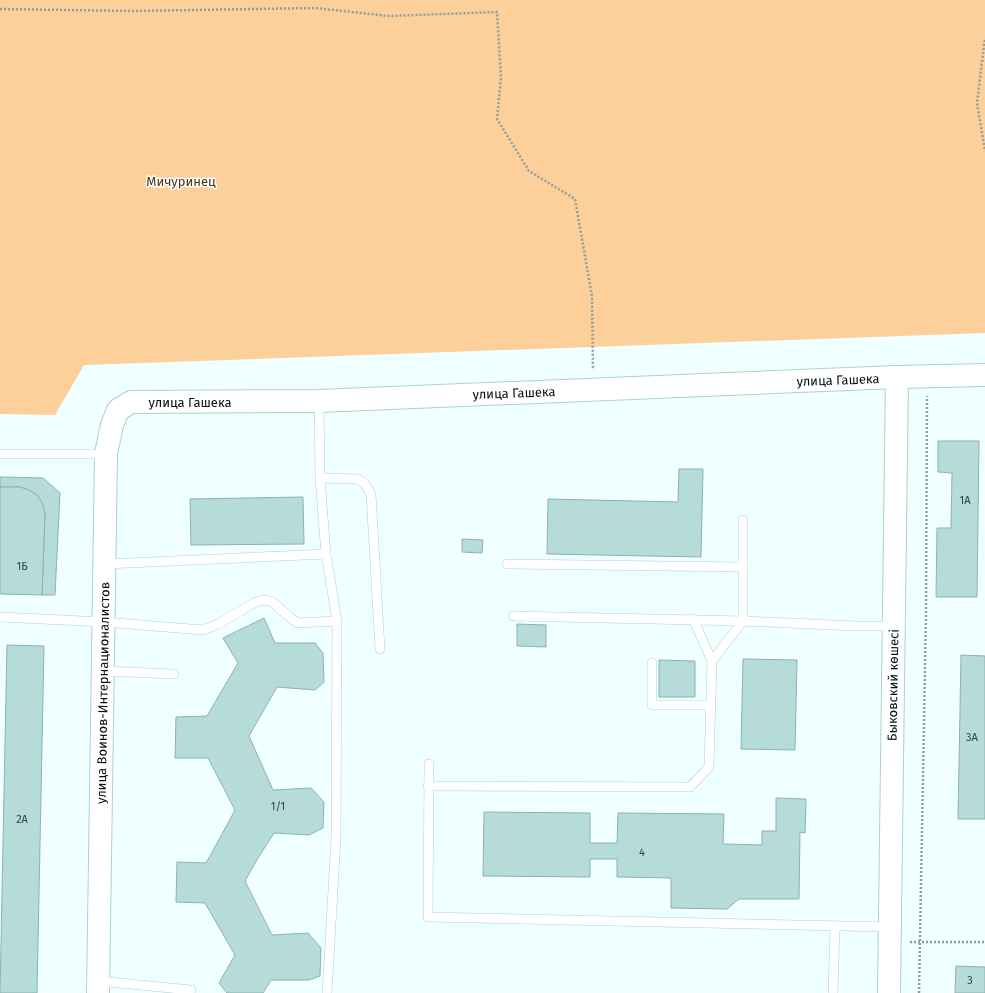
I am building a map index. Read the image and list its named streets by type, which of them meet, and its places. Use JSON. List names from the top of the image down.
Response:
{
  "streets": {
    "main road": ["улица Гашека", "Быковский көшесі", "улица Воинов-Интернационалистов"]
  },
  "crossings": [
    ["улица Гашека", "Быковский көшесі"],
    ["улица Гашека", "улица Воинов-Интернационалистов"]
  ],
  "parks": ["Мичуринец"],
  "house_numbers": [
    "1А",
    "1Б",
    "3А",
    "1/1",
    "2А",
    "4",
    "3"
  ]
}
